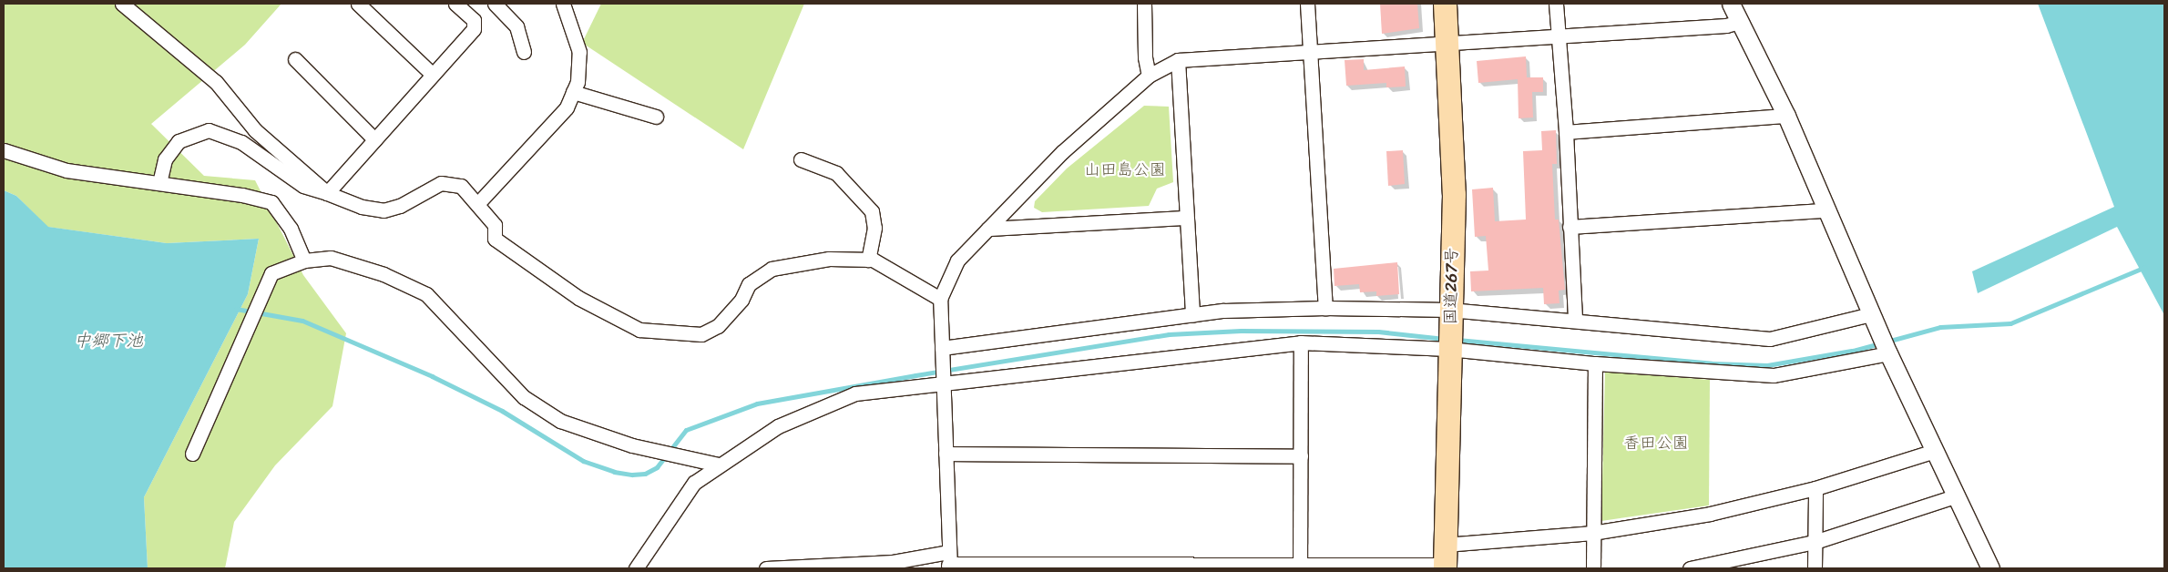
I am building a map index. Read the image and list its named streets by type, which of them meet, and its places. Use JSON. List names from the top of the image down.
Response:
{
  "streets": {
    "highway": ["国道267号"]
  },
  "water": ["中郷下池"],
  "parks": ["山田島公園", "香田公園"]
}
